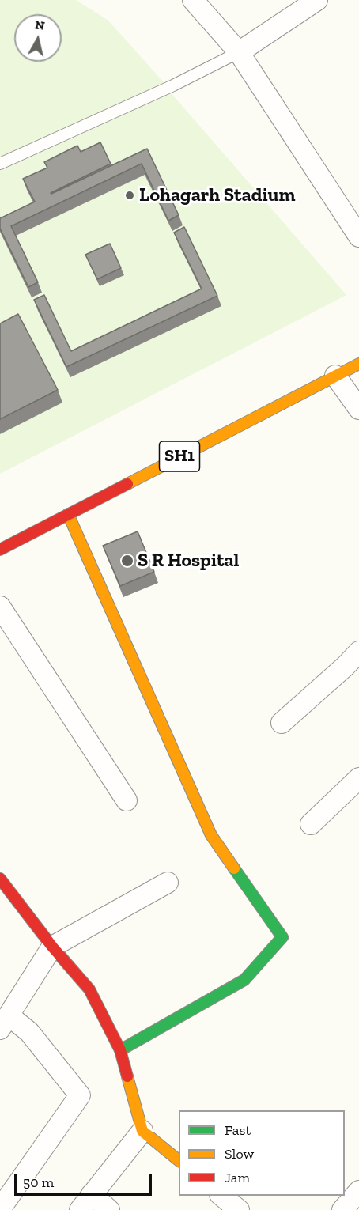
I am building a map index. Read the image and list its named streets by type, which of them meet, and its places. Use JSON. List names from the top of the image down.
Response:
{
  "streets": {
    "street": ["SH1"]
  },
  "places": ["Lohagarh Stadium", "S R Hospital"],
  "legend": ["Fast", "Slow", "Jam"],
  "scale_bar": "50 m",
  "north": "top"
}
